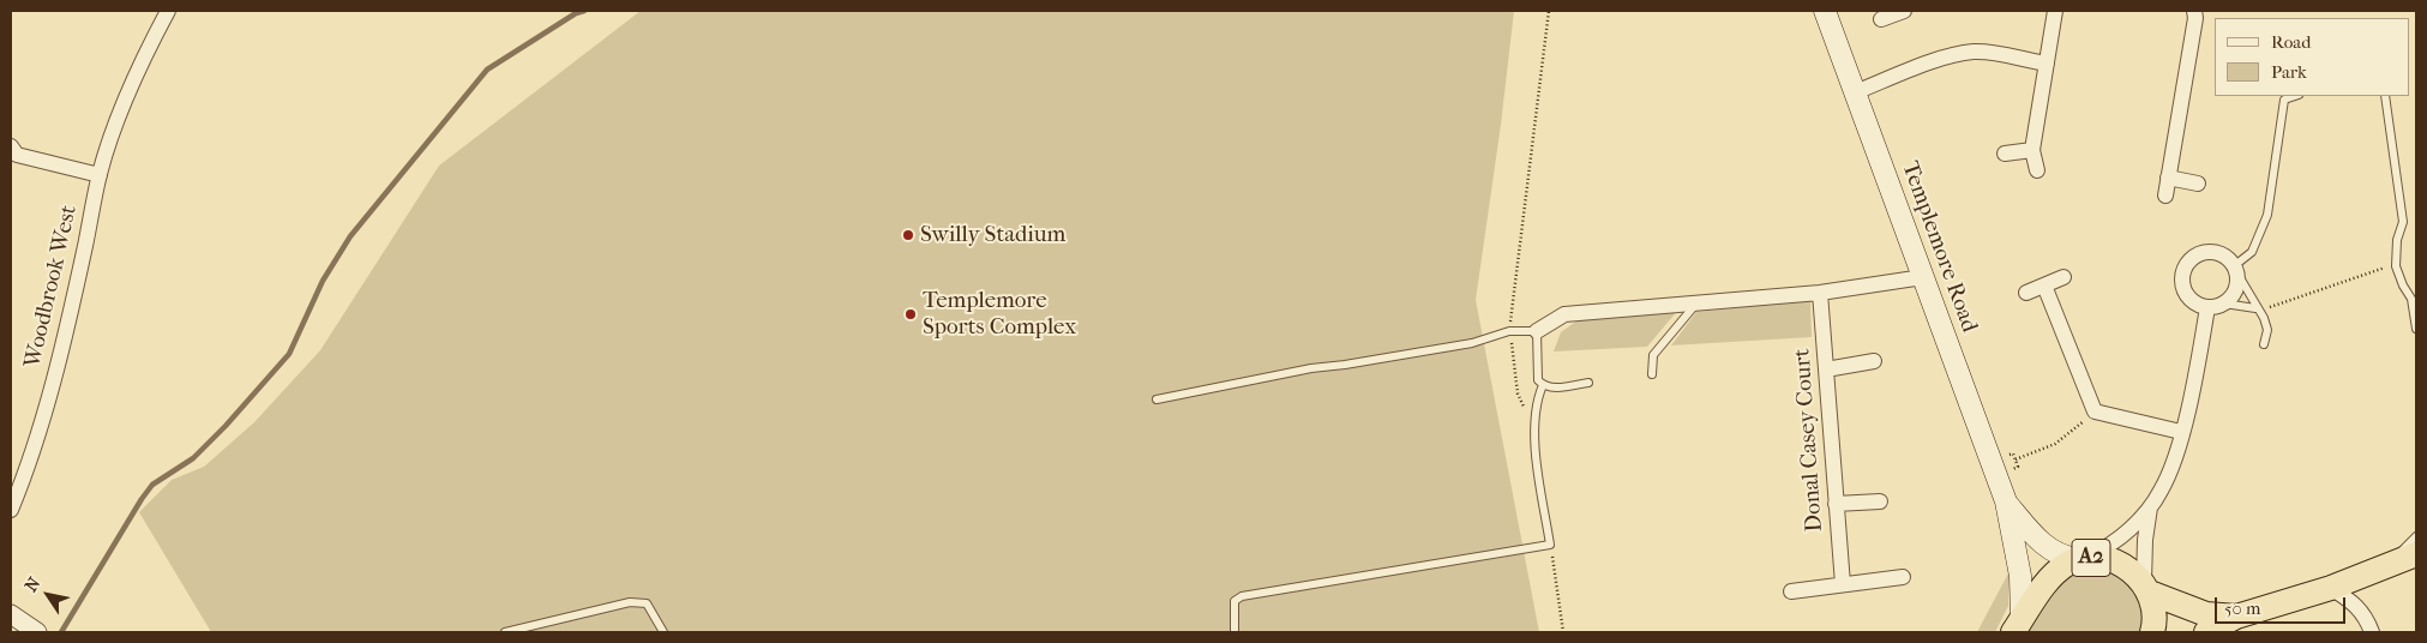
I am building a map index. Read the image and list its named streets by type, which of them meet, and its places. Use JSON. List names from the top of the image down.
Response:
{
  "streets": {
    "highway": ["A2"],
    "main road": ["Templemore Road"],
    "street": ["Woodbrook West", "Donal Casey Court"]
  },
  "crossings": [
    ["Templemore Road", "A2"]
  ],
  "places": ["Swilly Stadium", "Templemore Sports Complex"],
  "legend": ["Road", "Park"],
  "scale_bar": "50 m",
  "north": "top left"
}
